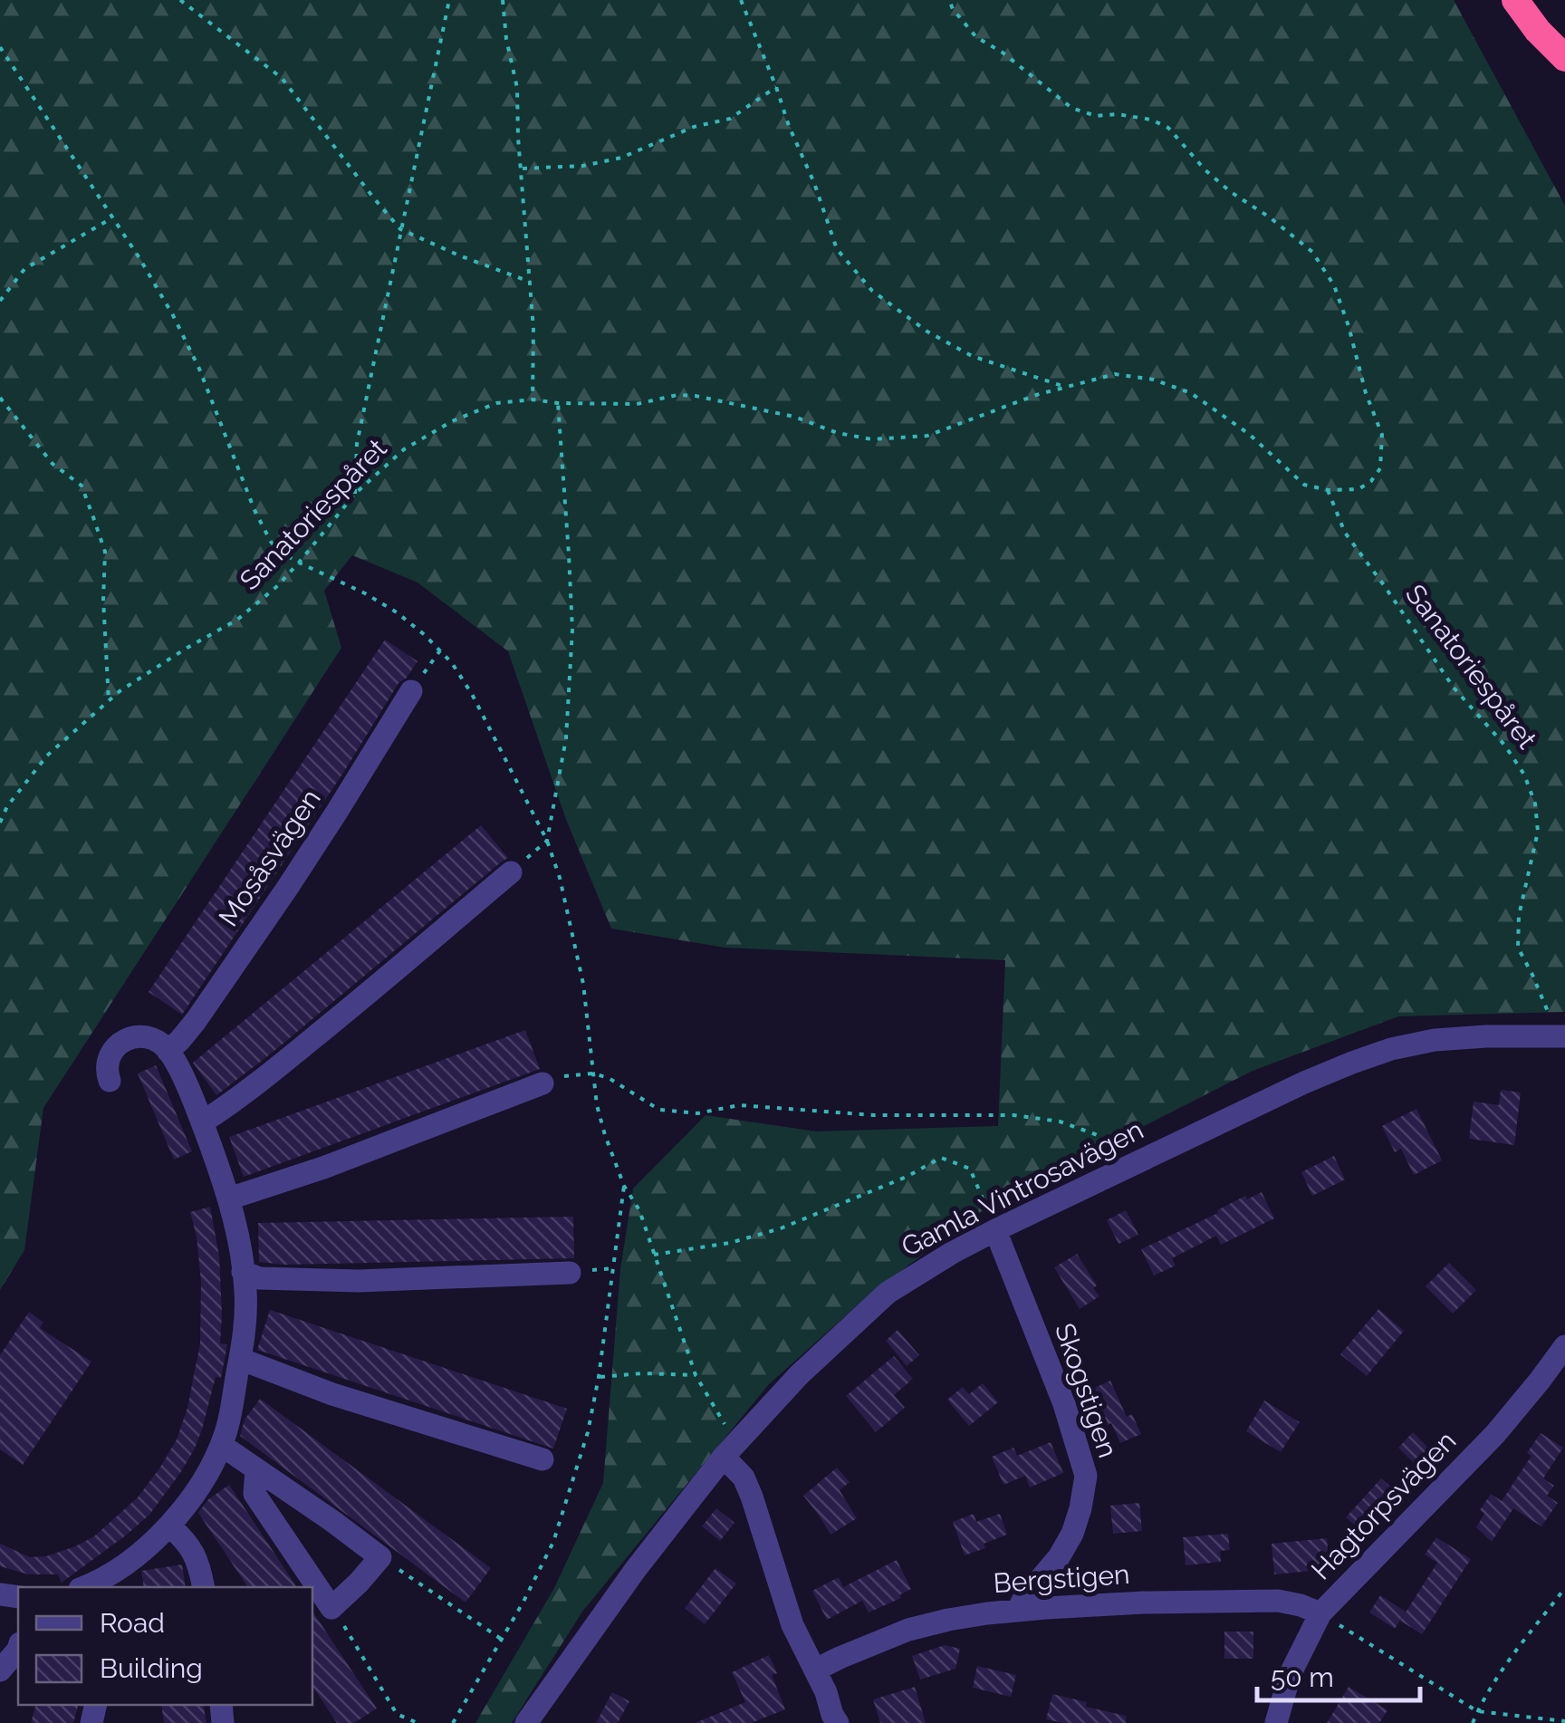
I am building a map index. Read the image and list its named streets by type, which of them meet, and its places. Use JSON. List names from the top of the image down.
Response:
{
  "streets": {
    "street": [
      "Mosåsvägen",
      "Gamla Vintrosavägen",
      "Skogstigen",
      "Hagtorpsvägen",
      "Bergstigen"
    ],
    "path": ["Sanatoriespåret"]
  },
  "crossings": [
    ["Sanatoriespåret", "Gamla Vintrosavägen"],
    ["Gamla Vintrosavägen", "Skogstigen"],
    ["Skogstigen", "Bergstigen"],
    ["Hagtorpsvägen", "Bergstigen"]
  ],
  "legend": ["Road", "Building"],
  "scale_bar": "50 m"
}
